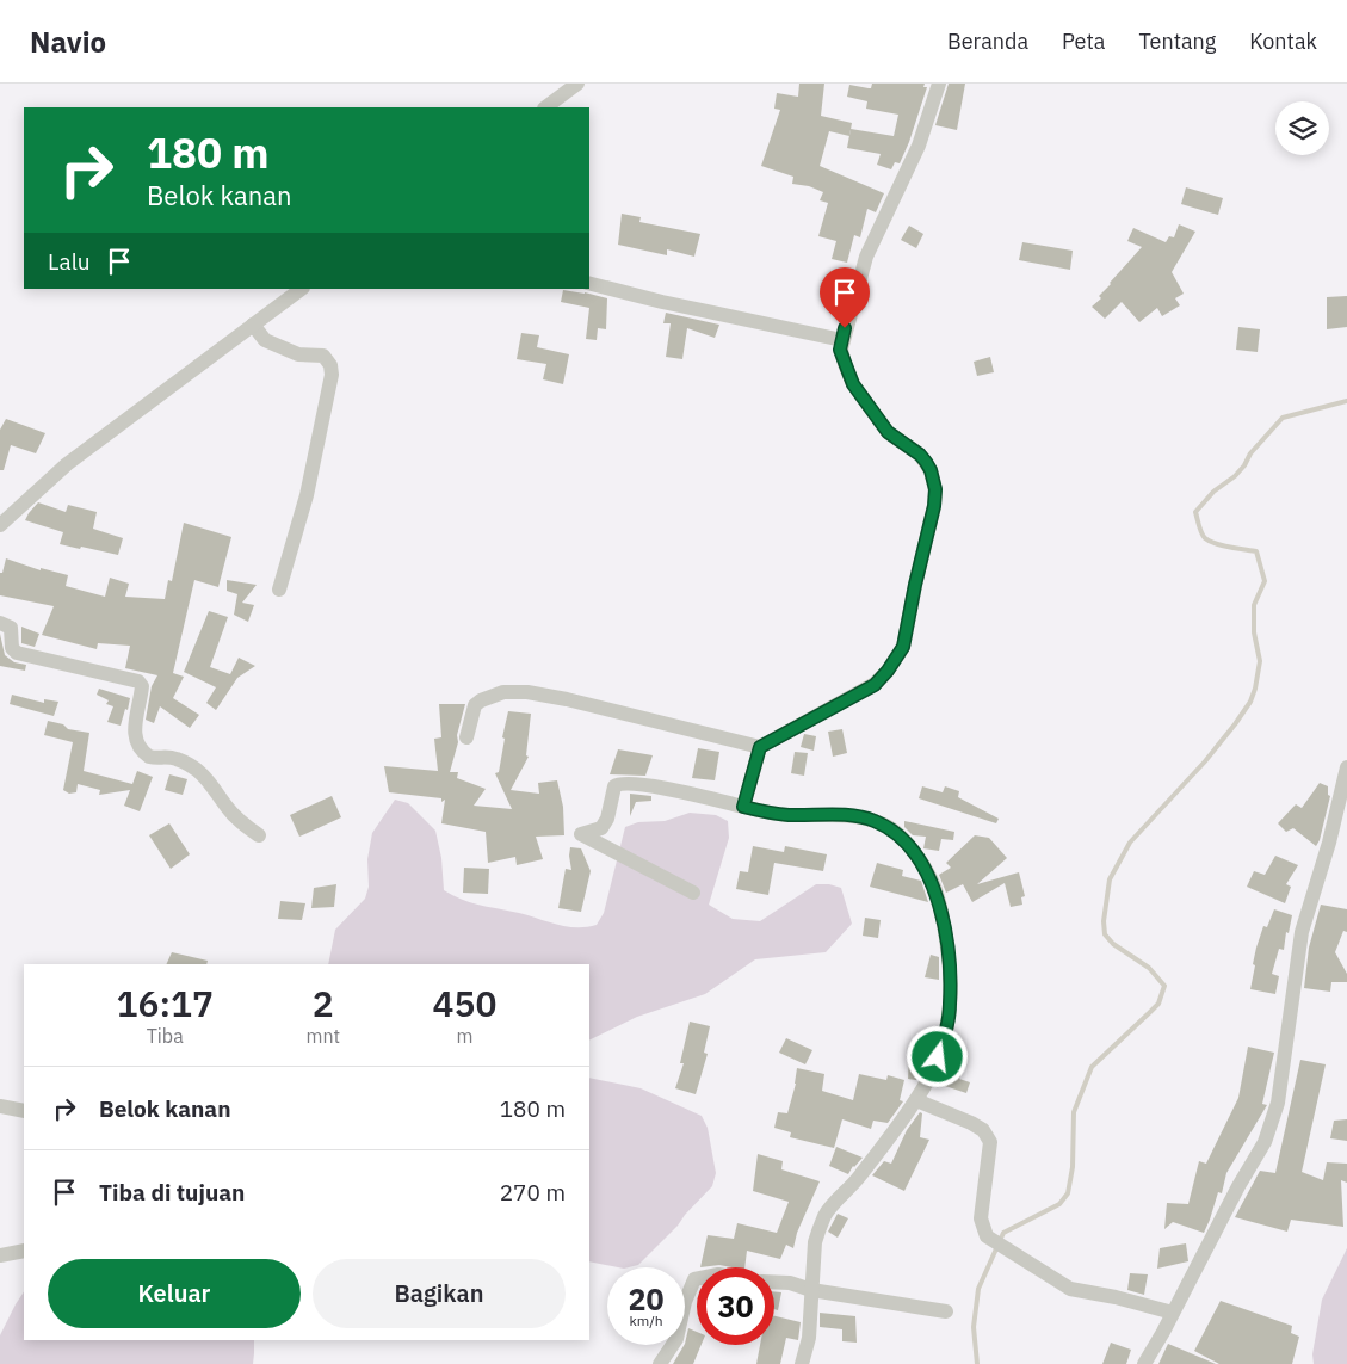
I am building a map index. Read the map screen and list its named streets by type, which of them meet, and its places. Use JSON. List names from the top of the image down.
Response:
{
  "page": {
    "header": "Navio",
    "nav": [
      "Beranda",
      "Peta",
      "Tentang",
      "Kontak"
    ],
    "turn": ["180 m", "Belok kanan"],
    "then": "Lalu",
    "eta": [
      "16:17",
      "Tiba",
      "2",
      "mnt",
      "450",
      "m"
    ],
    "list": [
      {
        "name": "Belok kanan",
        "value": "180 m"
      },
      {
        "name": "Tiba di tujuan",
        "value": "270 m"
      }
    ],
    "buttons": ["Keluar", "Bagikan"],
    "speed": "20 km/h",
    "limit": "30"
  }
}
